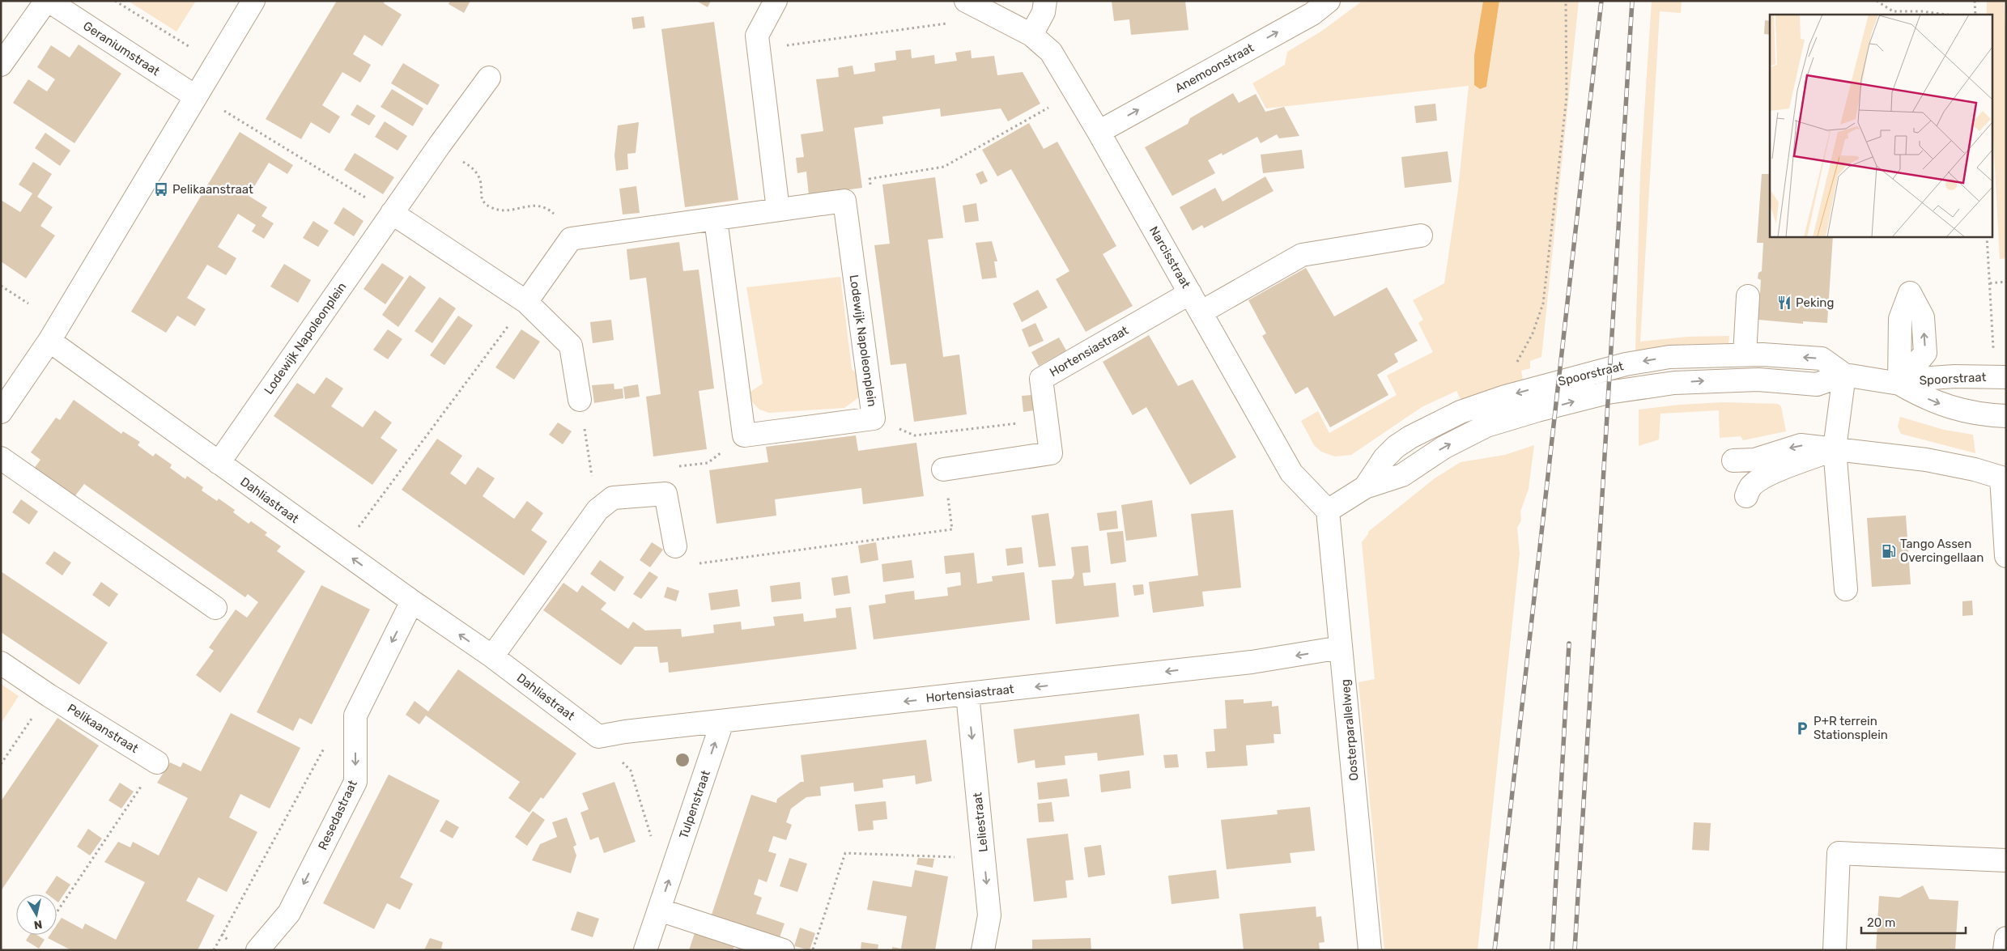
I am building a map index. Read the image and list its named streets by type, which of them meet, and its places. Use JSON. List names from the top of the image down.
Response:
{
  "streets": {
    "street": [
      "Geraniumstraat",
      "Anemoonstraat",
      "Narcisstraat",
      "Lodewijk Napoleonplein",
      "Hortensiastraat",
      "Spoorstraat",
      "Dahliastraat",
      "Pelikaanstraat",
      "Oosterparallelweg",
      "Tulpenstraat",
      "Resedastraat",
      "Leliestraat"
    ]
  },
  "crossings": [
    ["Anemoonstraat", "Narcisstraat"],
    ["Narcisstraat", "Hortensiastraat"],
    ["Narcisstraat", "Spoorstraat"],
    ["Narcisstraat", "Oosterparallelweg"],
    ["Lodewijk Napoleonplein", "Dahliastraat"],
    ["Hortensiastraat", "Dahliastraat"],
    ["Hortensiastraat", "Oosterparallelweg"],
    ["Hortensiastraat", "Tulpenstraat"],
    ["Hortensiastraat", "Leliestraat"],
    ["Spoorstraat", "Oosterparallelweg"],
    ["Dahliastraat", "Resedastraat"]
  ],
  "one_way": [
    "Anemoonstraat",
    "Hortensiastraat",
    "Tulpenstraat",
    "Resedastraat",
    "Leliestraat"
  ],
  "places": {
    "bus stop": ["Pelikaanstraat"],
    "restaurant": ["Peking"],
    "fuel station": ["Tango Assen Overcingellaan"],
    "parking": ["P+R terrein Stationsplein"]
  },
  "scale_bar": "20 m",
  "north": "bottom"
}
